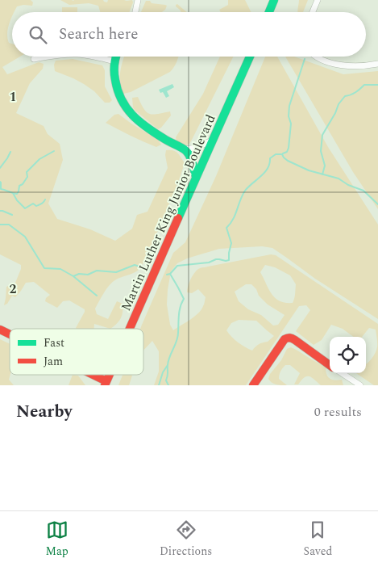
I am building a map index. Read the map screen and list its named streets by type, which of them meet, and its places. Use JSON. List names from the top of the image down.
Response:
{
  "streets": {
    "street": ["Martin Luther King Junior Boulevard"]
  },
  "legend": ["Fast", "Jam"],
  "page": {
    "search": "Search here",
    "heading": ["Nearby", "0 results"],
    "nav": ["Map", "Directions", "Saved"]
  },
  "grid": {
    "rows": ["1", "2"]
  }
}
